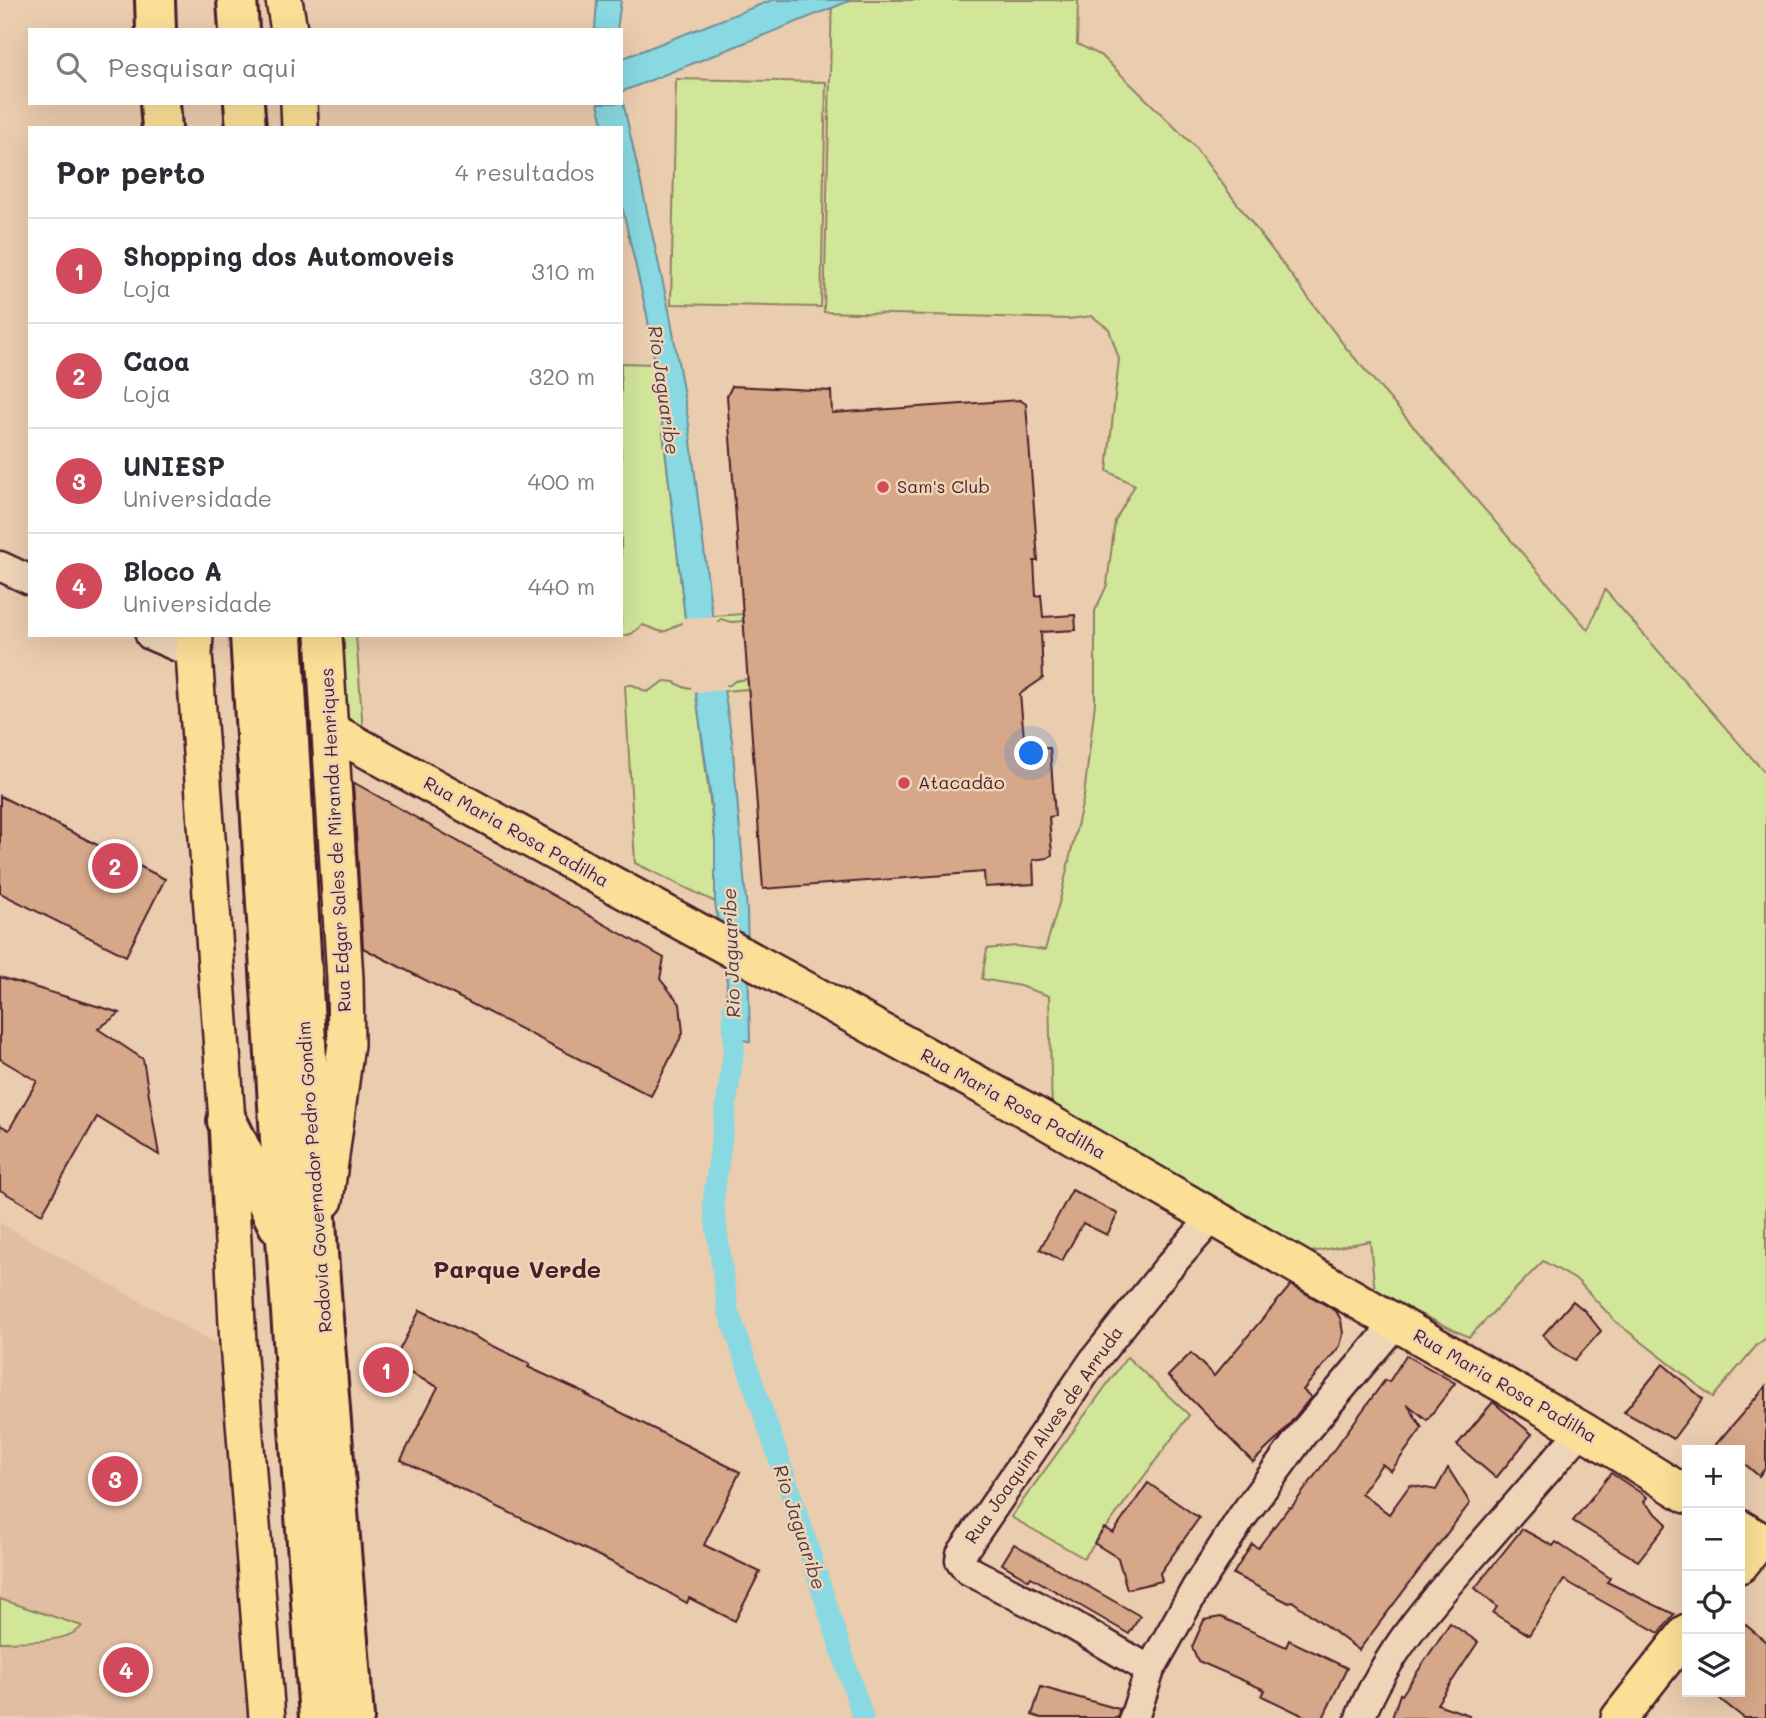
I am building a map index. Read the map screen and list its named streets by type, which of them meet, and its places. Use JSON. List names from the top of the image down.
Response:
{
  "streets": {
    "highway": ["Rodovia Governador Pedro Gondim"],
    "main road": ["Rua Maria Rosa Padilha", "Rua Edgar Sales de Miranda Henriques"],
    "street": ["Rua Joaquim Alves de Arruda"]
  },
  "crossings": [
    ["Rua Maria Rosa Padilha", "Rua Edgar Sales de Miranda Henriques"],
    ["Rua Maria Rosa Padilha", "Rua Joaquim Alves de Arruda"],
    ["Rua Edgar Sales de Miranda Henriques", "Rodovia Governador Pedro Gondim"]
  ],
  "districts": ["Parque Verde"],
  "water": ["Rio Jaguaribe"],
  "places": ["Sam's Club", "Atacadão"],
  "page": {
    "search": "Pesquisar aqui",
    "heading": ["Por perto", "4 resultados"],
    "list": [
      {
        "mark": "1",
        "name": "Shopping dos Automoveis",
        "note": "Loja",
        "value": "310 m"
      },
      {
        "mark": "2",
        "name": "Caoa",
        "note": "Loja",
        "value": "320 m"
      },
      {
        "mark": "3",
        "name": "UNIESP",
        "note": "Universidade",
        "value": "400 m"
      },
      {
        "mark": "4",
        "name": "Bloco A",
        "note": "Universidade",
        "value": "440 m"
      }
    ],
    "pins": [
      "2",
      "1",
      "3",
      "4"
    ],
    "map_buttons": ["+", "−"]
  }
}
